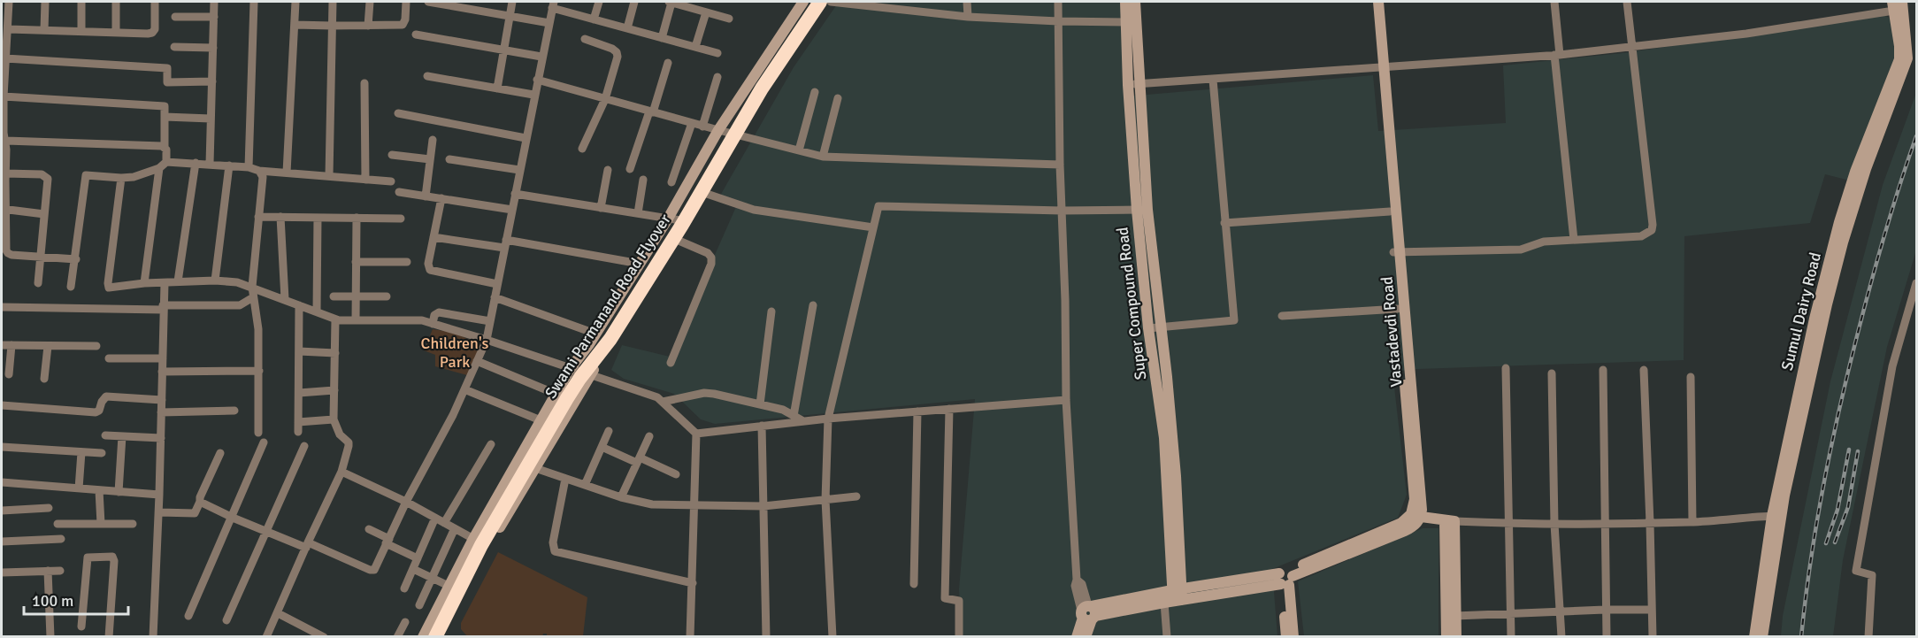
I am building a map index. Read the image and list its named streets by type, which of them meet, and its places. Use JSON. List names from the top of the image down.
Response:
{
  "streets": {
    "highway": ["Swami Parmanand Road Flyover"],
    "street": ["Super Compound Road", "Sumul Dairy Road", "Vastadevdi Road"]
  },
  "parks": ["Children's Park"],
  "scale_bar": "100 m"
}
